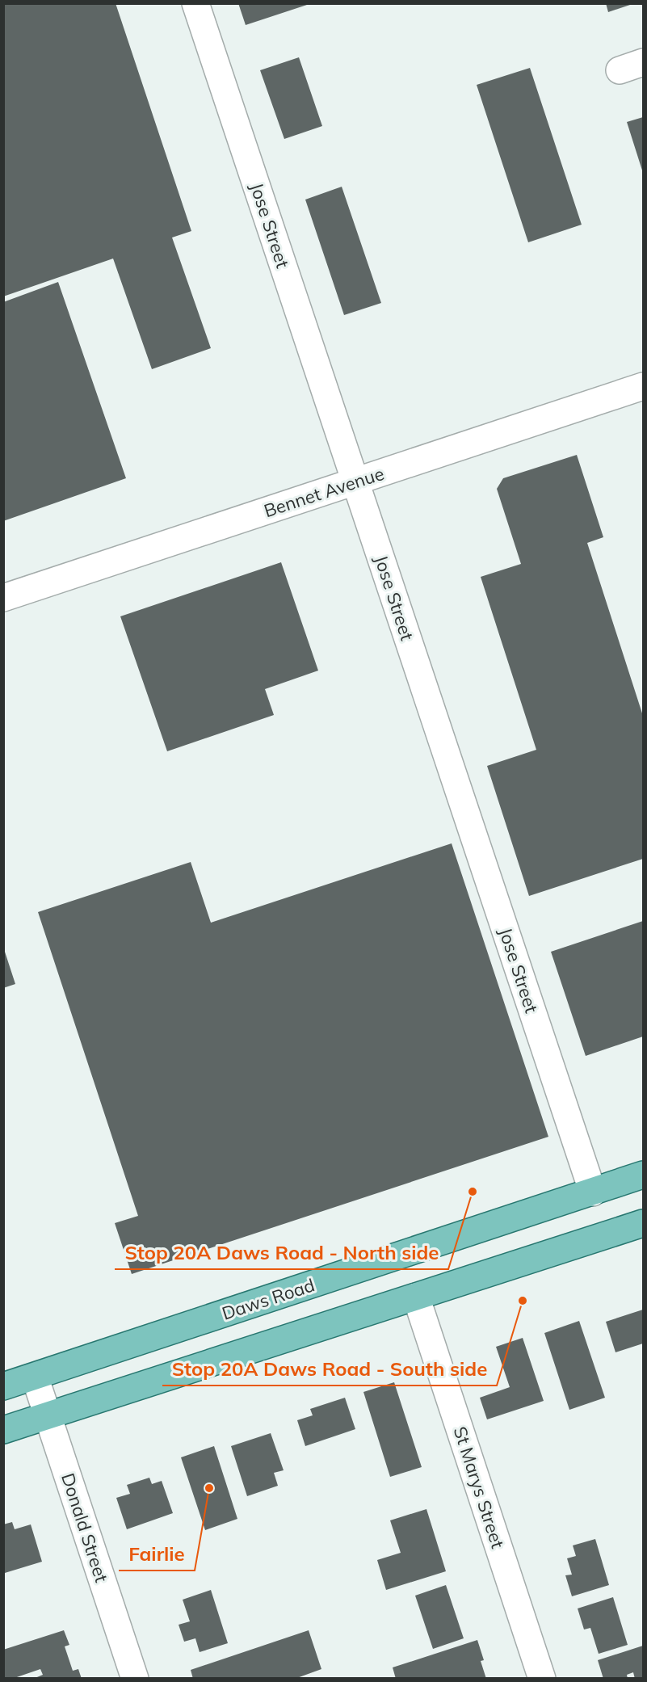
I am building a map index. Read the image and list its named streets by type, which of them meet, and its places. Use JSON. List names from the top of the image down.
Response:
{
  "streets": {
    "main road": ["Daws Road"],
    "street": [
      "Jose Street",
      "Bennet Avenue",
      "St Marys Street",
      "Donald Street"
    ]
  },
  "crossings": [
    ["Jose Street", "Bennet Avenue"],
    ["Jose Street", "Daws Road"],
    ["Daws Road", "Donald Street"]
  ],
  "places": ["Stop 20A Daws Road - North side", "Stop 20A Daws Road - South side", "Fairlie"]
}
